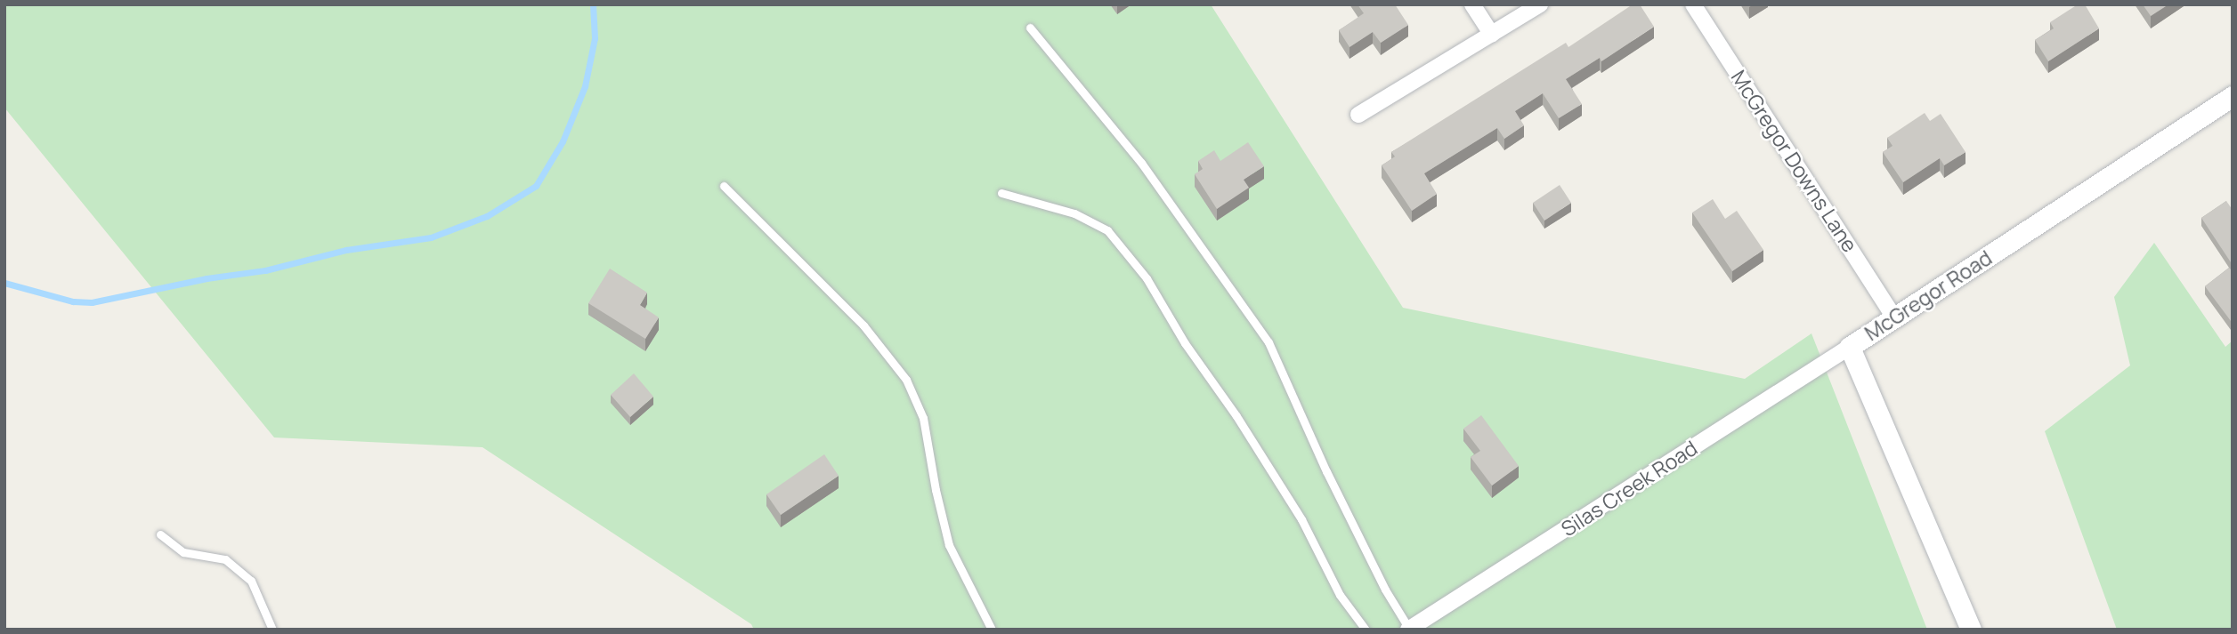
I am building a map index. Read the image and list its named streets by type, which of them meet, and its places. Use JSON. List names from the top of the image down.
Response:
{
  "streets": {
    "street": ["McGregor Downs Lane", "McGregor Road", "Silas Creek Road"]
  },
  "crossings": [
    ["McGregor Downs Lane", "McGregor Road"],
    ["McGregor Road", "Silas Creek Road"]
  ]
}
